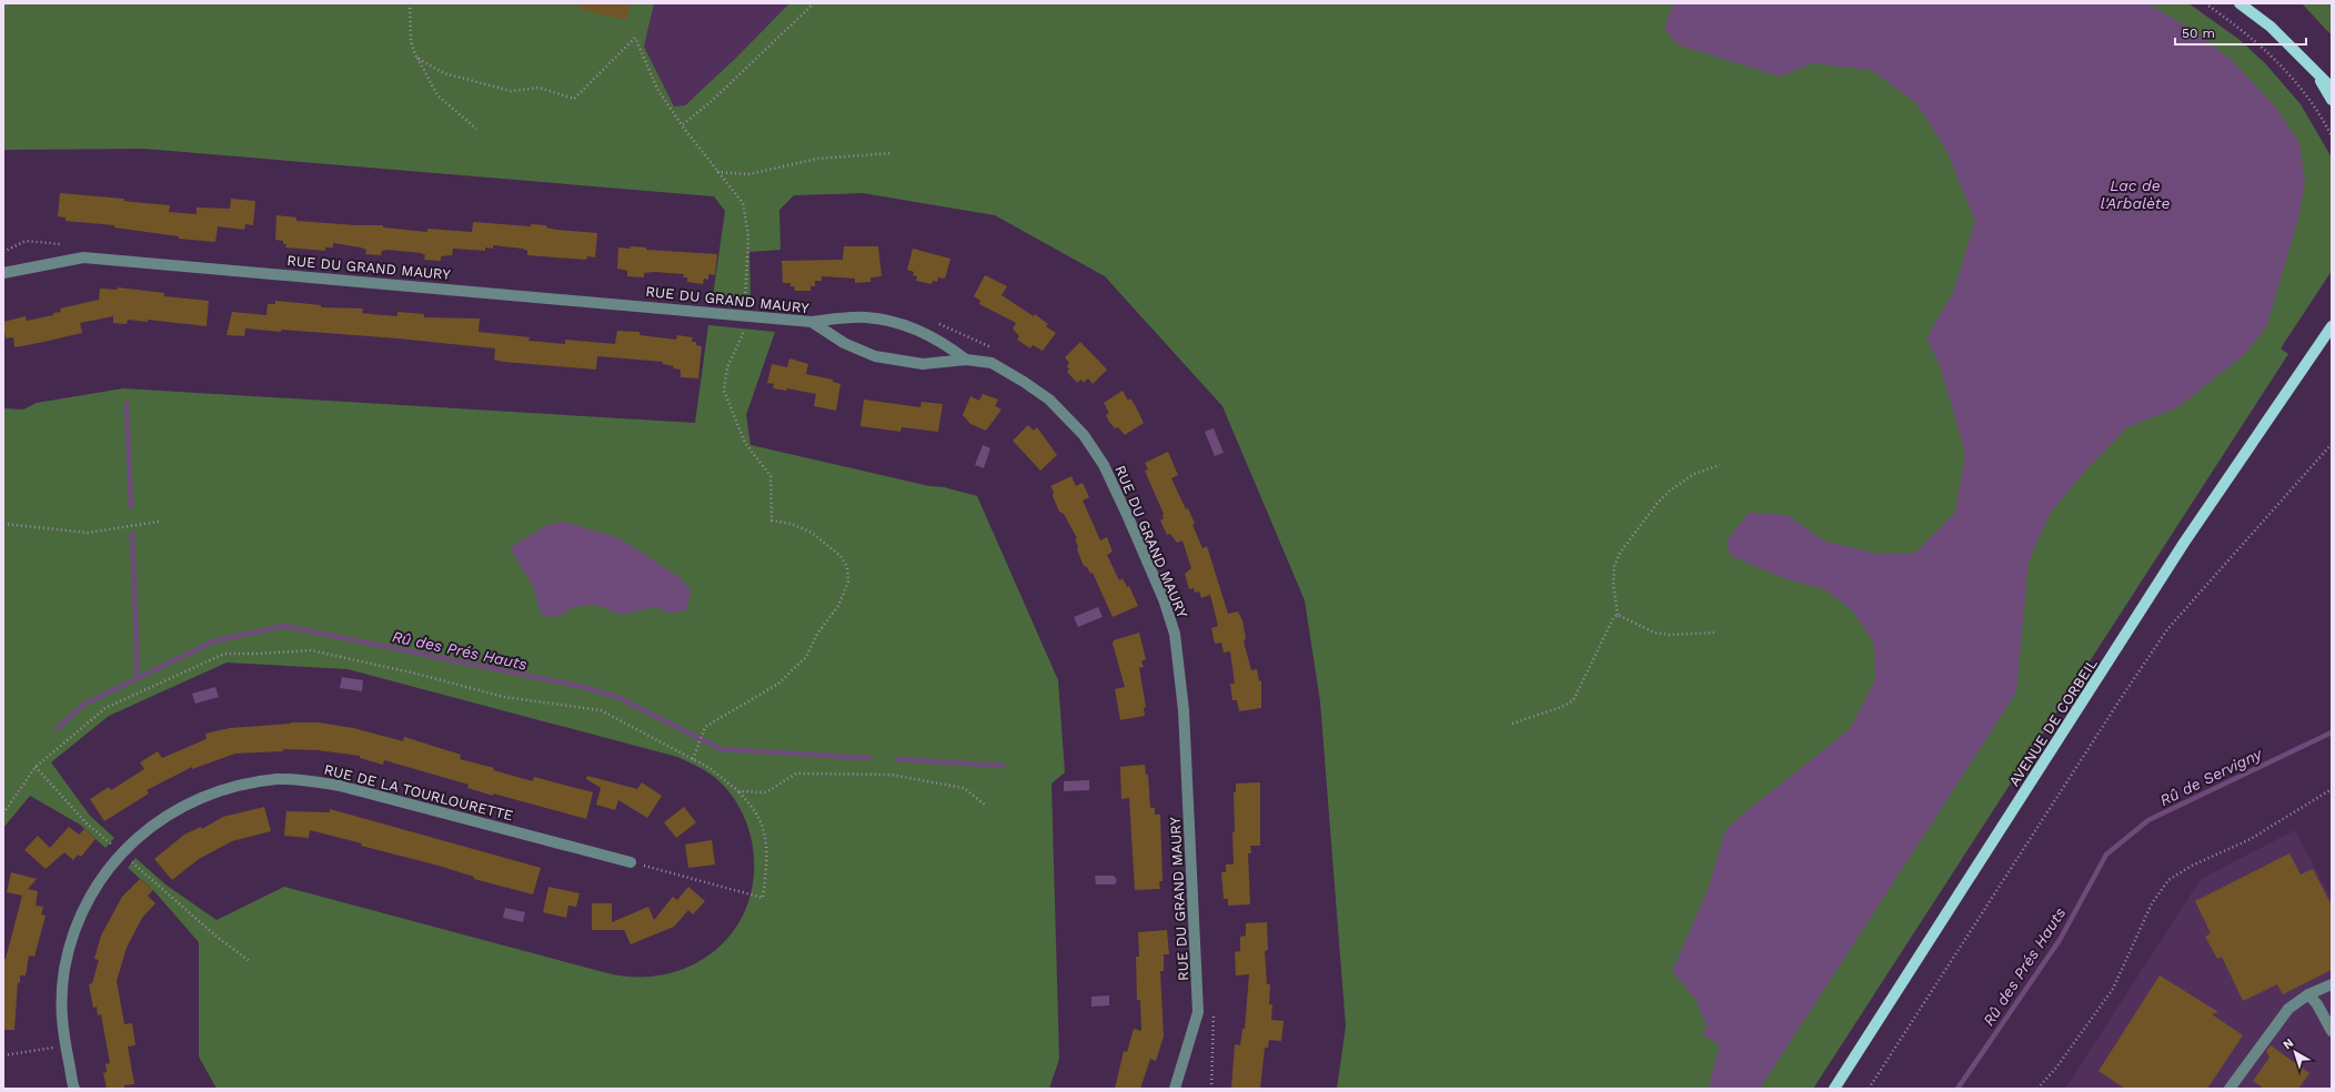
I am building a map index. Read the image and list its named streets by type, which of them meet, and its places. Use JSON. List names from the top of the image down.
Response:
{
  "streets": {
    "main road": ["AVENUE DE CORBEIL"],
    "street": ["RUE DU GRAND MAURY", "RUE DE LA TOURLOURETTE"]
  },
  "water": ["Lac de l'Arbalète", "Rû des Prés Hauts", "Rû de Servigny"],
  "scale_bar": "50 m",
  "north": "top left"
}
